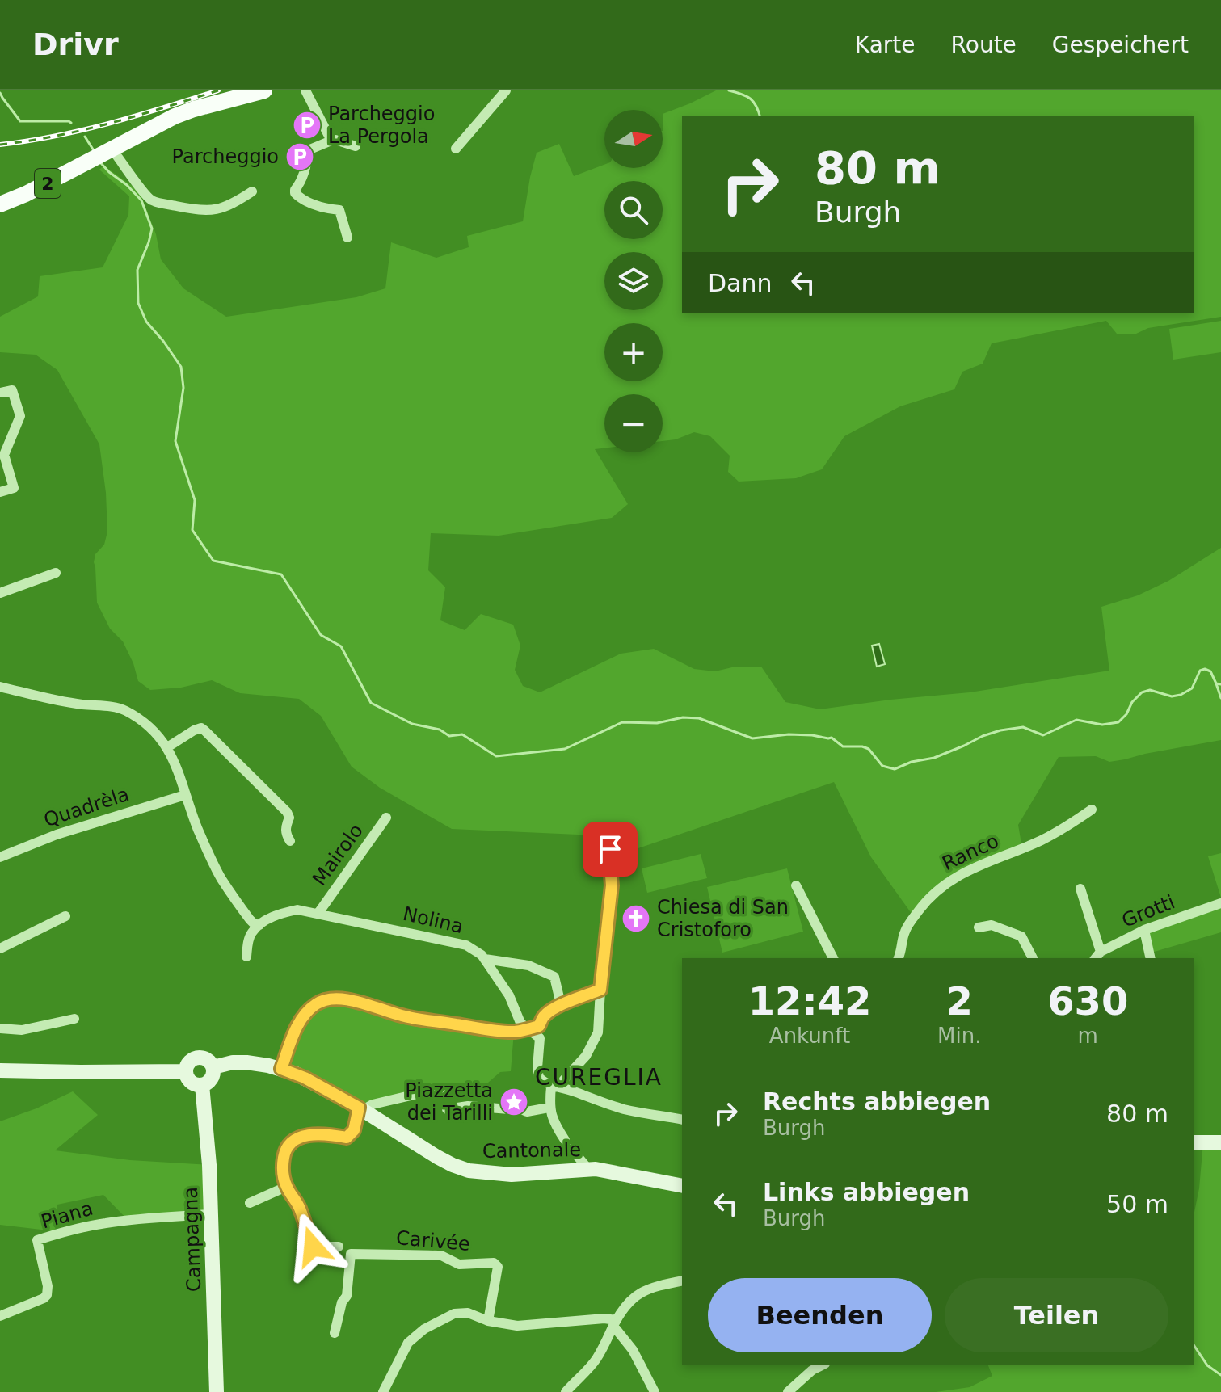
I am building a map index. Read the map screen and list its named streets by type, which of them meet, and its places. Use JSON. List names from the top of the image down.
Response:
{
  "streets": {
    "main road": ["2"],
    "street": [
      "Quadrèla",
      "Ranco",
      "Mairolo",
      "Grotti",
      "Nolina",
      "Cantonale",
      "Piana",
      "Campagna",
      "Carivée"
    ]
  },
  "crossings": [
    ["Mairolo", "Nolina"],
    ["Cantonale", "Campagna"],
    ["Piana", "Campagna"]
  ],
  "districts": ["CUREGLIA"],
  "places": {
    "parking": ["Parcheggio La Pergola", "Parcheggio"],
    "church": ["Chiesa di San Cristoforo"],
    "place": ["Piazzetta dei Tarilli"]
  },
  "north": "right",
  "page": {
    "header": "Drivr",
    "nav": ["Karte", "Route", "Gespeichert"],
    "map_buttons": ["+", "−"],
    "turn": ["80 m", "Burgh"],
    "then": "Dann",
    "eta": [
      "12:42",
      "Ankunft",
      "2",
      "Min.",
      "630",
      "m"
    ],
    "list": [
      {
        "name": "Rechts abbiegen",
        "note": "Burgh",
        "value": "80 m"
      },
      {
        "name": "Links abbiegen",
        "note": "Burgh",
        "value": "50 m"
      }
    ],
    "buttons": ["Beenden", "Teilen"]
  }
}
